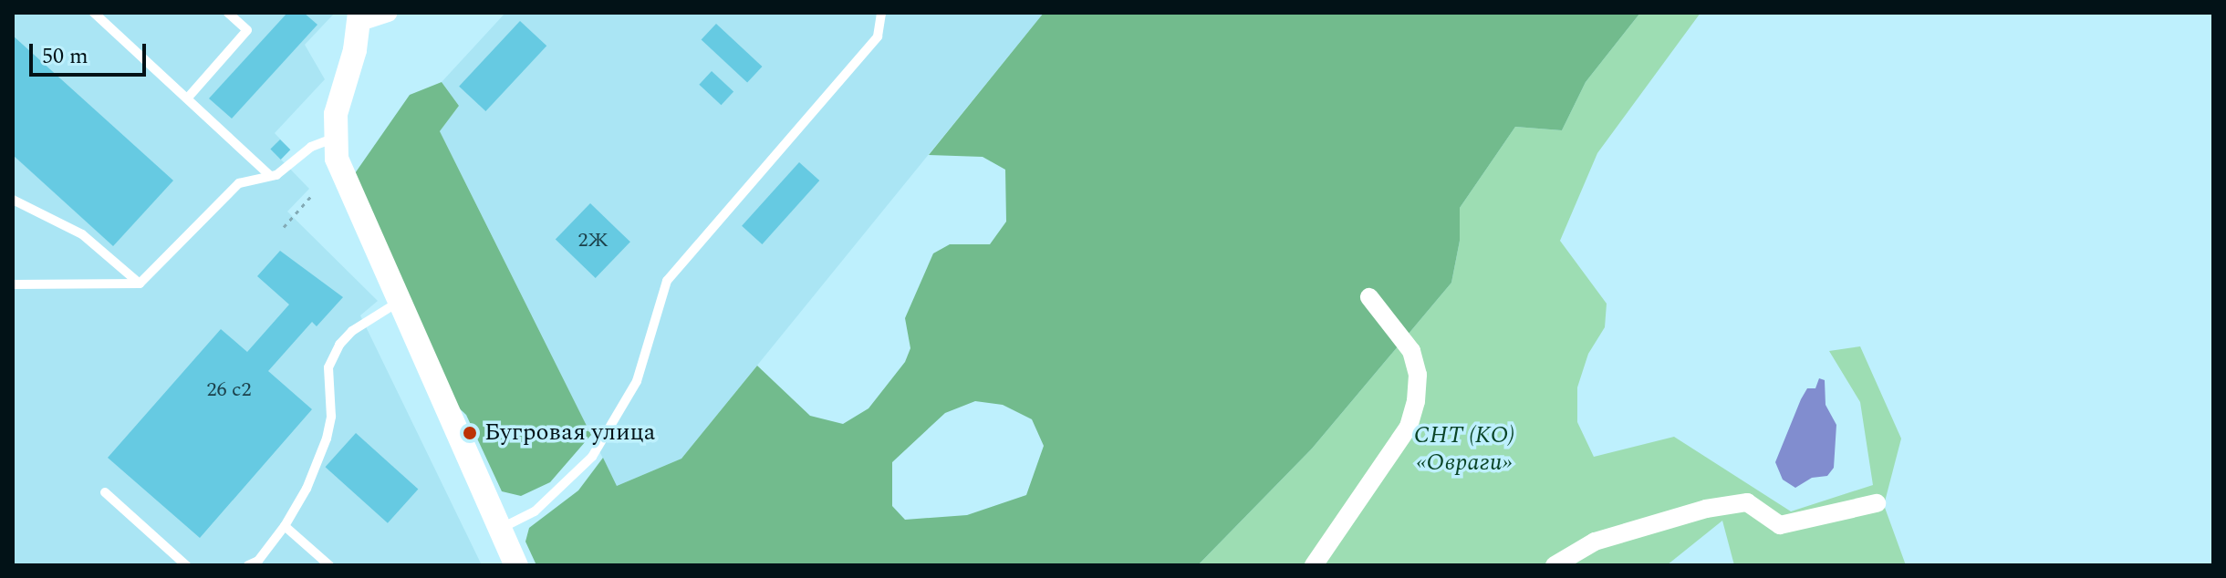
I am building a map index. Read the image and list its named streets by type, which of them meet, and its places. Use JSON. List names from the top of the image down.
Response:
{
  "parks": ["СНТ (КО) «Овраги»"],
  "places": ["Бугровая улица"],
  "house_numbers": ["2Ж", "26 с2"],
  "scale_bar": "50 m"
}
